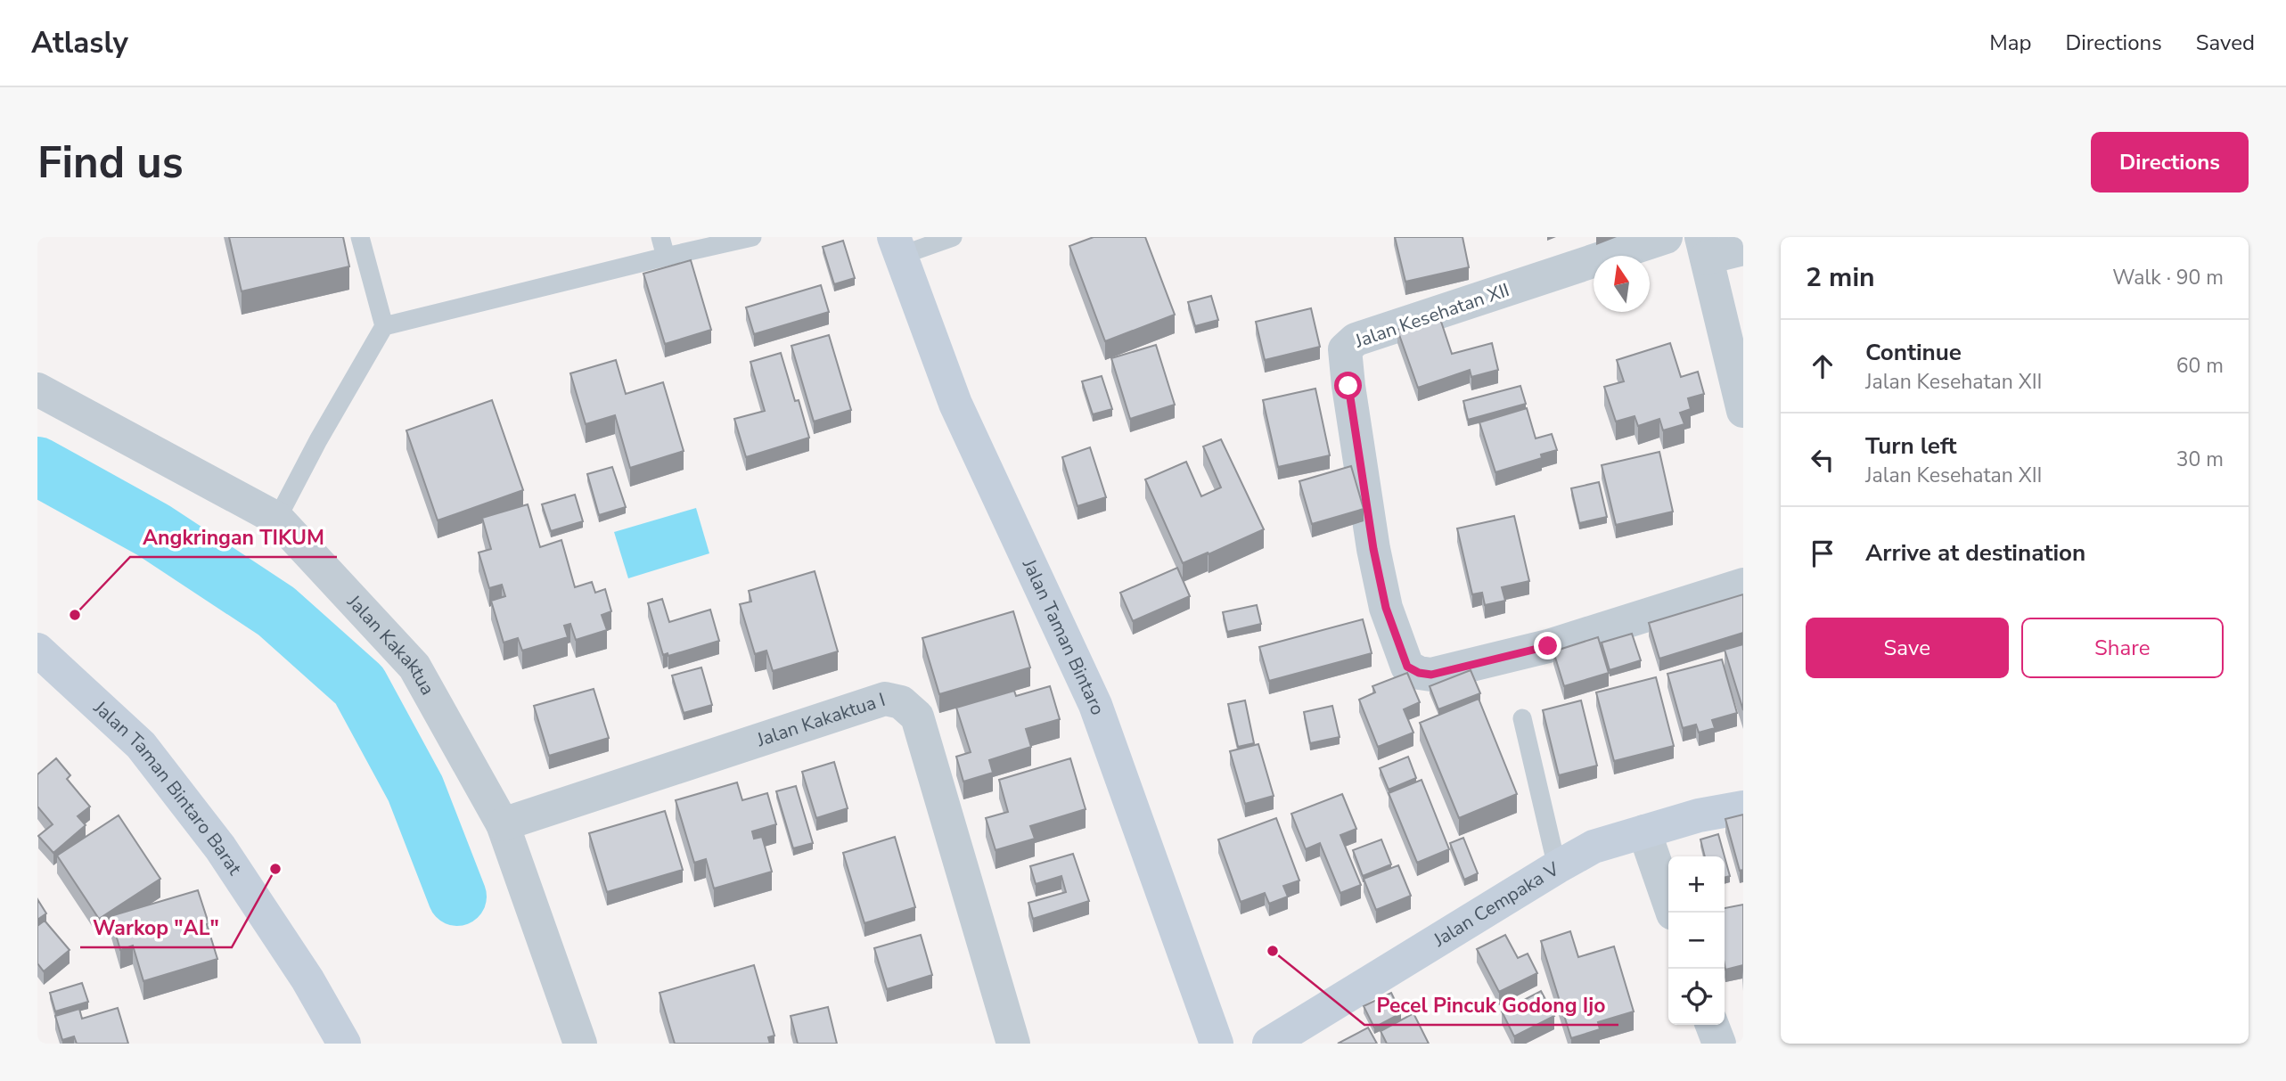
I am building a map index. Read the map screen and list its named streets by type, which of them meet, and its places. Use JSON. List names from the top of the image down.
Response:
{
  "streets": {
    "street": [
      "Jalan Kesehatan XII",
      "Jalan Taman Bintaro",
      "Jalan Kakaktua",
      "Jalan Kakaktua I",
      "Jalan Taman Bintaro Barat",
      "Jalan Cempaka V"
    ]
  },
  "crossings": [
    ["Jalan Kakaktua", "Jalan Kakaktua I"]
  ],
  "places": ["Angkringan TIKUM", "Warkop \"AL\"", "Pecel Pincuk Godong Ijo"],
  "north": "top",
  "page": {
    "header": "Atlasly",
    "nav": ["Map", "Directions", "Saved"],
    "buttons": [
      "Directions",
      ["Save", "Share"]
    ],
    "title": "Find us",
    "heading": ["2 min", "Walk · 90 m"],
    "list": [
      ["Continue", "Jalan Kesehatan XII", "60 m"],
      ["Turn left", "Jalan Kesehatan XII", "30 m"],
      "Arrive at destination"
    ],
    "map_buttons": ["+", "−"]
  }
}
